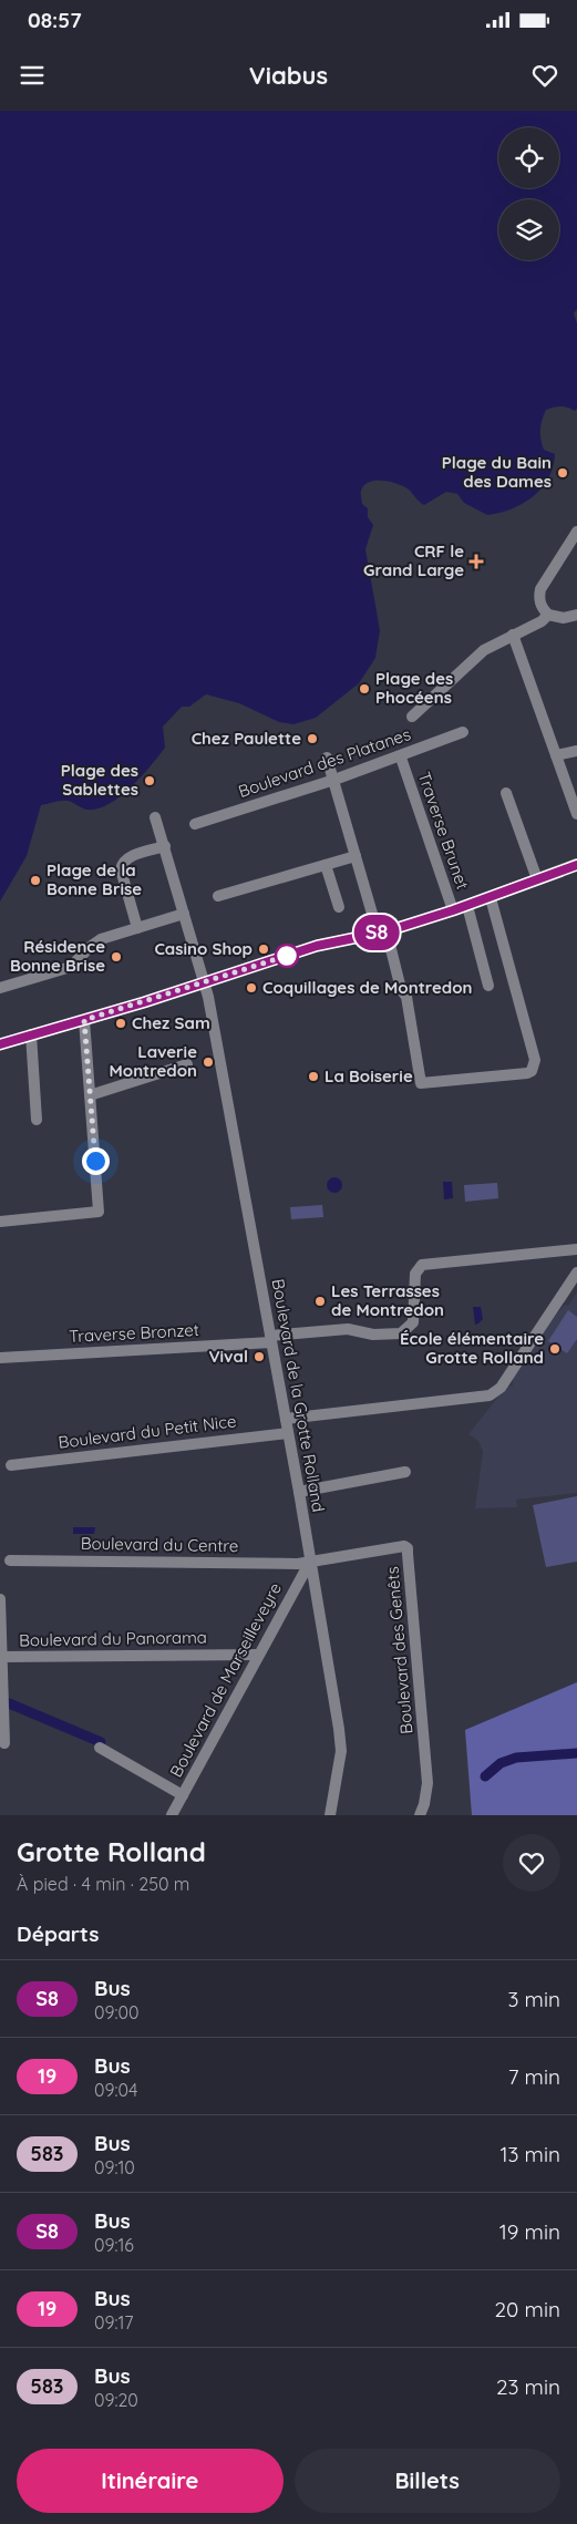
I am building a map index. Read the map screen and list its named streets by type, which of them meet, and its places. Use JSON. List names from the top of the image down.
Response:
{
  "streets": {
    "street": [
      "Boulevard des Platanes",
      "Traverse Brunet",
      "Traverse Bronzet",
      "Boulevard de la Grotte Rolland",
      "Boulevard du Petit Nice",
      "Boulevard du Centre",
      "Boulevard du Panorama",
      "Boulevard des Genêts",
      "Boulevard de Marseilleveyre"
    ]
  },
  "crossings": [
    ["Traverse Bronzet", "Boulevard de la Grotte Rolland"],
    ["Boulevard de la Grotte Rolland", "Boulevard du Petit Nice"],
    ["Boulevard de la Grotte Rolland", "Boulevard du Centre"],
    ["Boulevard de la Grotte Rolland", "Boulevard des Genêts"],
    ["Boulevard de la Grotte Rolland", "Boulevard de Marseilleveyre"],
    ["Boulevard du Centre", "Boulevard des Genêts"],
    ["Boulevard du Centre", "Boulevard de Marseilleveyre"],
    ["Boulevard du Panorama", "Boulevard de Marseilleveyre"],
    ["Boulevard des Genêts", "Boulevard de Marseilleveyre"]
  ],
  "places": {
    "other": [
      "Plage du Bain des Dames",
      "Plage des Phocéens",
      "Chez Paulette",
      "Plage des Sablettes",
      "Plage de la Bonne Brise",
      "Casino Shop",
      "Résidence Bonne Brise",
      "Coquillages de Montredon",
      "Chez Sam",
      "Laverie Montredon",
      "La Boiserie",
      "Les Terrasses de Montredon",
      "École élémentaire Grotte Rolland",
      "Vival"
    ],
    "health": ["CRF le Grand Large"]
  },
  "lines": ["bus line S8"],
  "page": {
    "status": "08:57",
    "header": "Viabus",
    "on_map": "S8",
    "heading": [
      ["Grotte Rolland", "À pied · 4 min · 250 m"],
      "Départs"
    ],
    "list": [
      {
        "mark": "S8",
        "name": "Bus",
        "note": "09:00",
        "value": "3 min"
      },
      {
        "mark": "19",
        "name": "Bus",
        "note": "09:04",
        "value": "7 min"
      },
      {
        "mark": "583",
        "name": "Bus",
        "note": "09:10",
        "value": "13 min"
      },
      {
        "mark": "S8",
        "name": "Bus",
        "note": "09:16",
        "value": "19 min"
      },
      {
        "mark": "19",
        "name": "Bus",
        "note": "09:17",
        "value": "20 min"
      },
      {
        "mark": "583",
        "name": "Bus",
        "note": "09:20",
        "value": "23 min"
      }
    ],
    "buttons": ["Itinéraire", "Billets"]
  }
}
